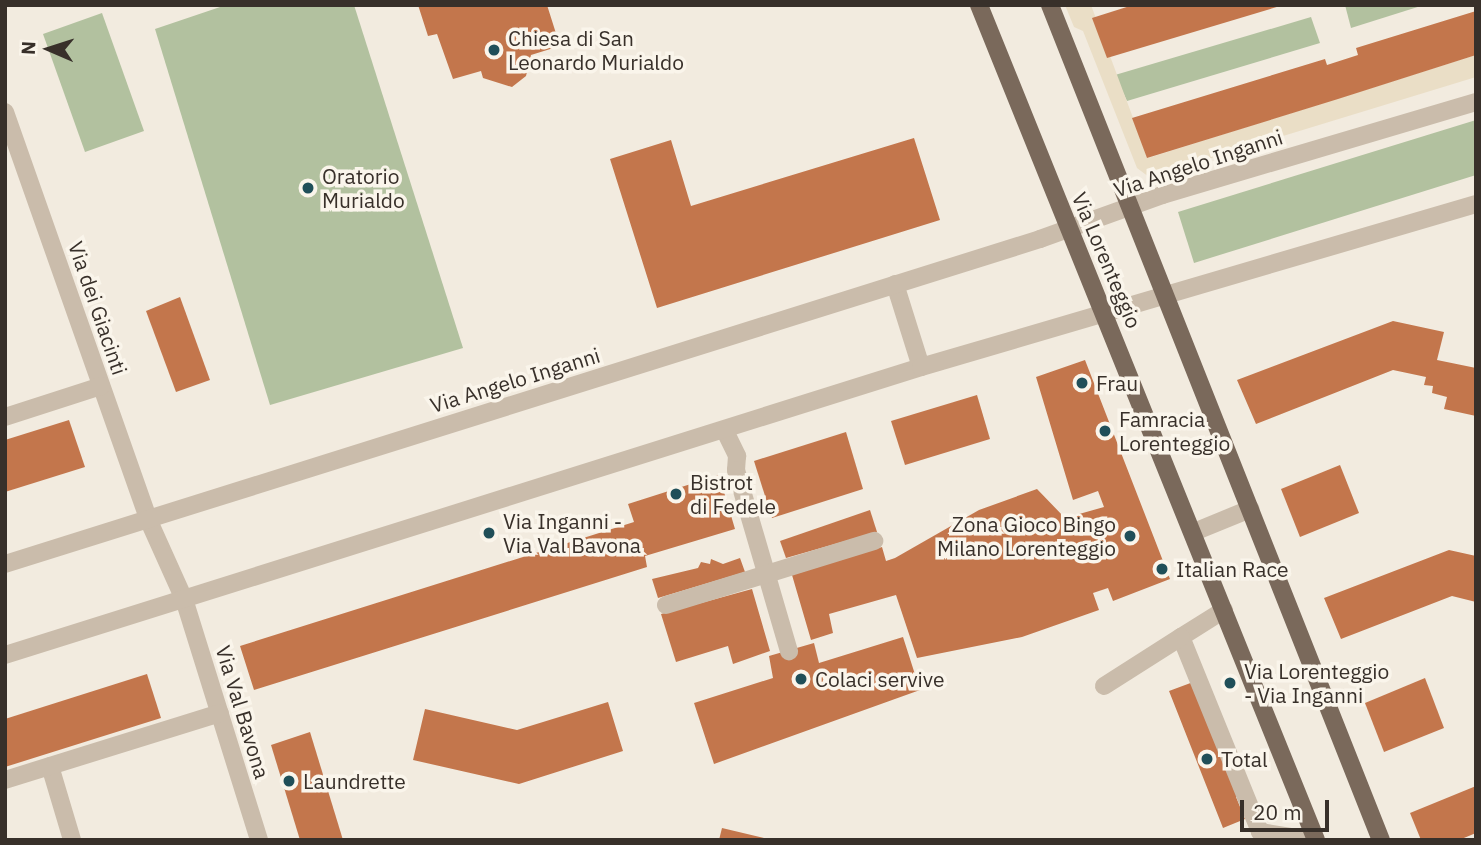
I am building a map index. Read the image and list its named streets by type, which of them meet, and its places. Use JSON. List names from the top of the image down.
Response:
{
  "streets": {
    "main road": ["Via Lorenteggio"],
    "street": ["Via Angelo Inganni", "Via dei Giacinti", "Via Val Bavona"]
  },
  "crossings": [
    ["Via Angelo Inganni", "Via Lorenteggio"],
    ["Via Angelo Inganni", "Via dei Giacinti"]
  ],
  "places": [
    "Chiesa di San Leonardo Murialdo",
    "Oratorio Murialdo",
    "Frau",
    "Famracia Lorenteggio",
    "Bistrot di Fedele",
    "Via Inganni - Via Val Bavona",
    "Zona Gioco Bingo Milano Lorenteggio",
    "Italian Race",
    "Colaci servive",
    "Via Lorenteggio - Via Inganni",
    "Total",
    "Laundrette"
  ],
  "scale_bar": "20 m",
  "north": "left"
}
